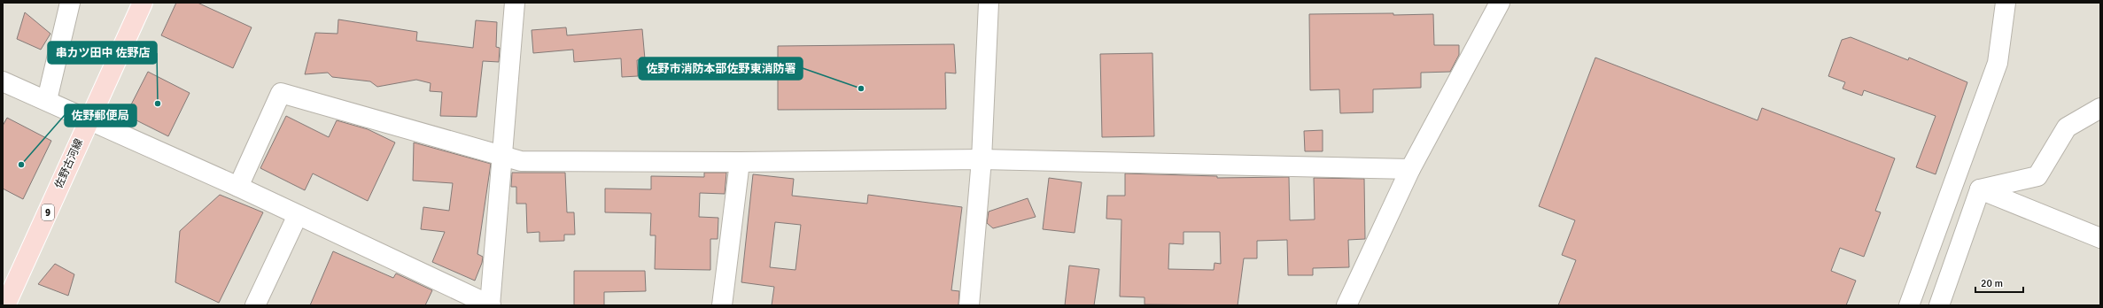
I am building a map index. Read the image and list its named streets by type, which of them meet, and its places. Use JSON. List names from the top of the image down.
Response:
{
  "streets": {
    "main road": ["佐野古河線", "9"]
  },
  "places": ["佐野市消防本部佐野東消防署", "串カツ田中 佐野店", "佐野郵便局"],
  "scale_bar": "20 m"
}
